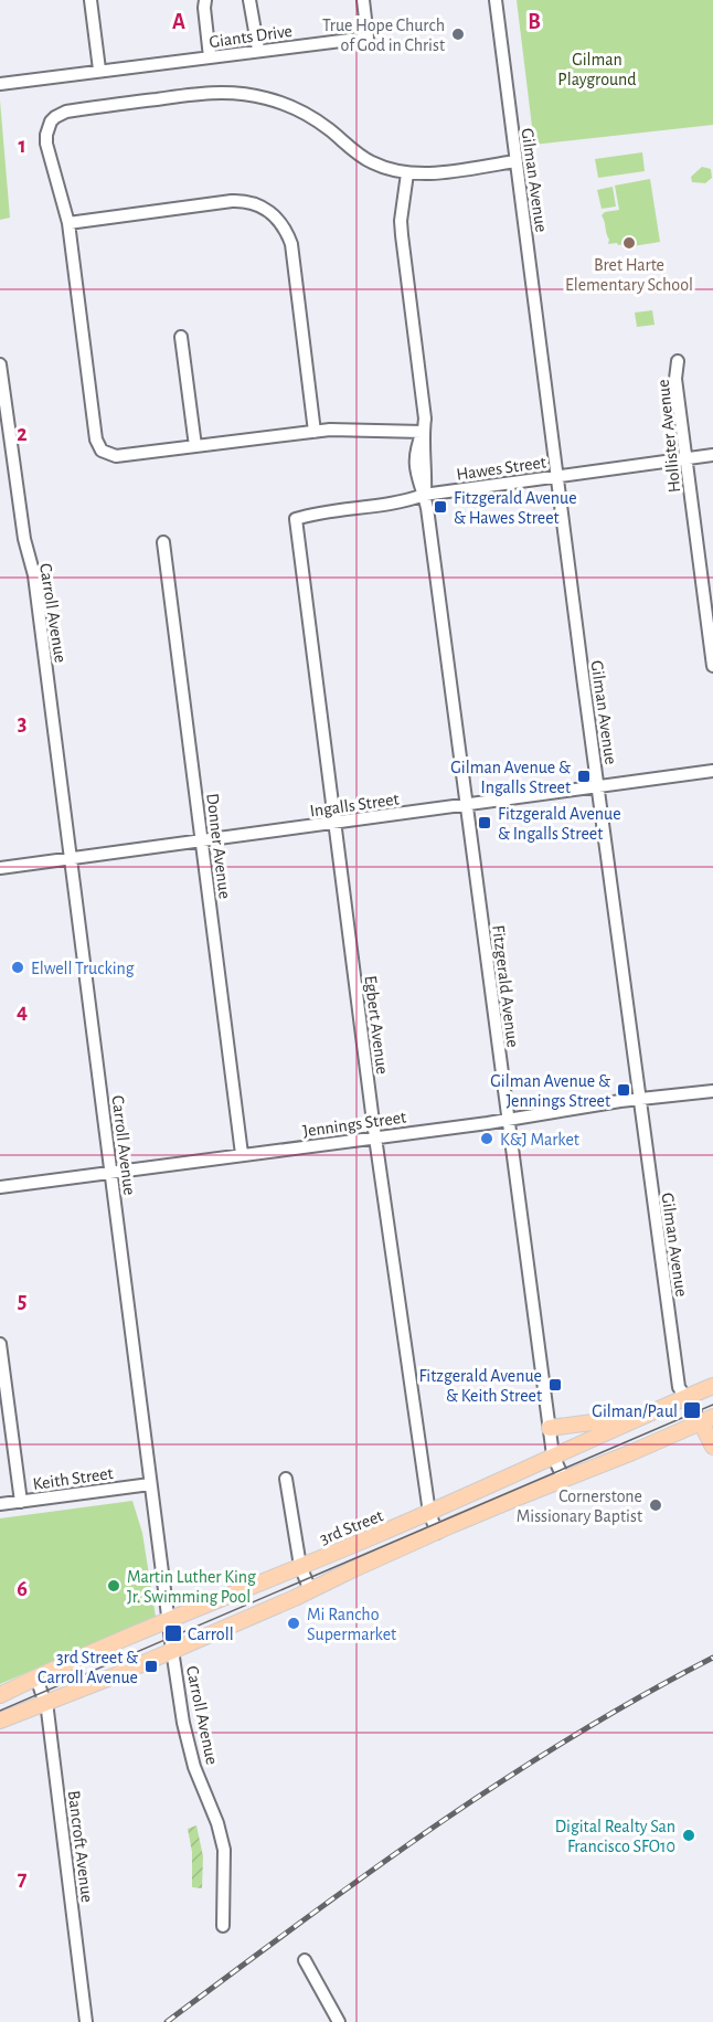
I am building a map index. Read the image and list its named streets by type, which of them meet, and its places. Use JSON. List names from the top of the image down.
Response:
{
  "streets": {
    "main road": ["3rd Street"],
    "street": [
      "Giants Drive",
      "Gilman Avenue",
      "Hollister Avenue",
      "Hawes Street",
      "Carroll Avenue",
      "Ingalls Street",
      "Donner Avenue",
      "Fitzgerald Avenue",
      "Egbert Avenue",
      "Jennings Street",
      "Keith Street",
      "Bancroft Avenue"
    ]
  },
  "crossings": [
    ["Gilman Avenue", "Hawes Street"],
    ["Gilman Avenue", "Ingalls Street"],
    ["Gilman Avenue", "Jennings Street"],
    ["Gilman Avenue", "3rd Street"],
    ["Hollister Avenue", "Hawes Street"],
    ["Hawes Street", "Fitzgerald Avenue"],
    ["Hawes Street", "Egbert Avenue"],
    ["Carroll Avenue", "Ingalls Street"],
    ["Carroll Avenue", "Jennings Street"],
    ["Carroll Avenue", "Keith Street"],
    ["Carroll Avenue", "3rd Street"],
    ["Ingalls Street", "Donner Avenue"],
    ["Ingalls Street", "Fitzgerald Avenue"],
    ["Ingalls Street", "Egbert Avenue"],
    ["Donner Avenue", "Jennings Street"],
    ["Fitzgerald Avenue", "Jennings Street"],
    ["Fitzgerald Avenue", "3rd Street"],
    ["Egbert Avenue", "Jennings Street"],
    ["Egbert Avenue", "3rd Street"],
    ["3rd Street", "Bancroft Avenue"]
  ],
  "parks": ["Gilman Playground"],
  "places": {
    "other": [
      "True Hope Church of God in Christ",
      "Bret Harte Elementary School",
      "Elwell Trucking",
      "K&J Market",
      "Cornerstone Missionary Baptist",
      "Martin Luther King Jr. Swimming Pool",
      "Mi Rancho Supermarket",
      "Digital Realty San Francisco SFO10"
    ],
    "transit": [
      "Fitzgerald Avenue & Hawes Street",
      "Gilman Avenue & Ingalls Street",
      "Fitzgerald Avenue & Ingalls Street",
      "Gilman Avenue & Jennings Street",
      "Fitzgerald Avenue & Keith Street",
      "Gilman/Paul",
      "Carroll",
      "3rd Street & Carroll Avenue"
    ]
  },
  "grid": {
    "columns": ["A", "B"],
    "rows": [
      "1",
      "2",
      "3",
      "4",
      "5",
      "6",
      "7"
    ]
  }
}
